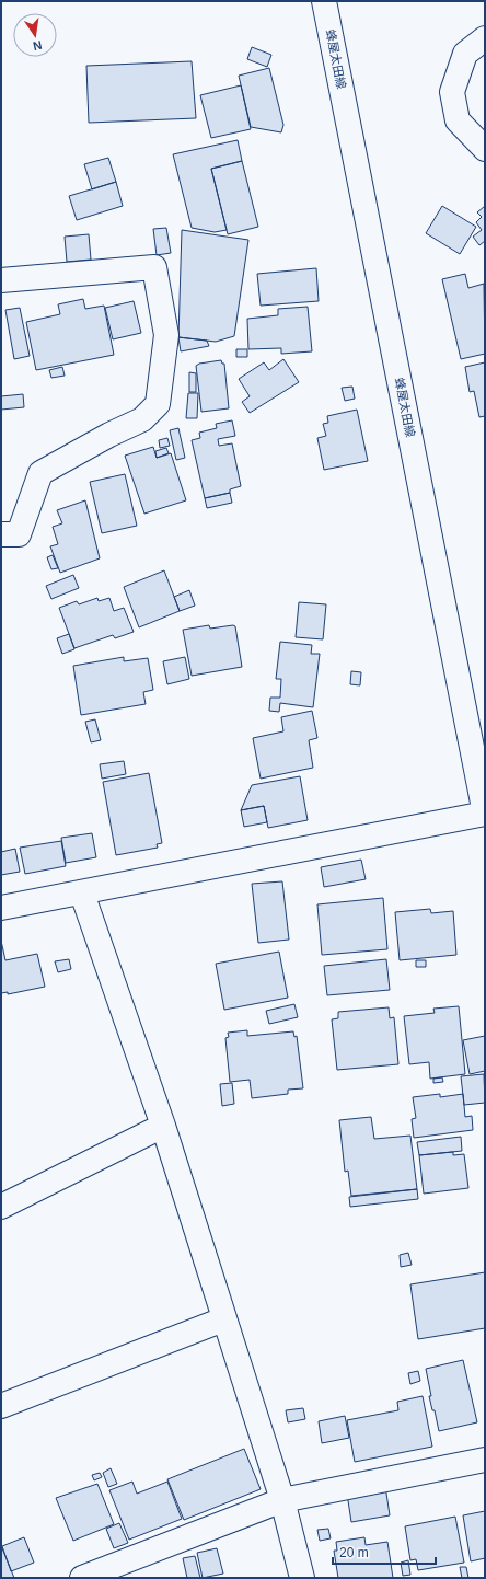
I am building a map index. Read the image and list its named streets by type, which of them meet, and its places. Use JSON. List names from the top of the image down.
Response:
{
  "streets": {
    "street": ["蜂屋太田線"]
  },
  "scale_bar": "20 m",
  "north": "bottom"
}
